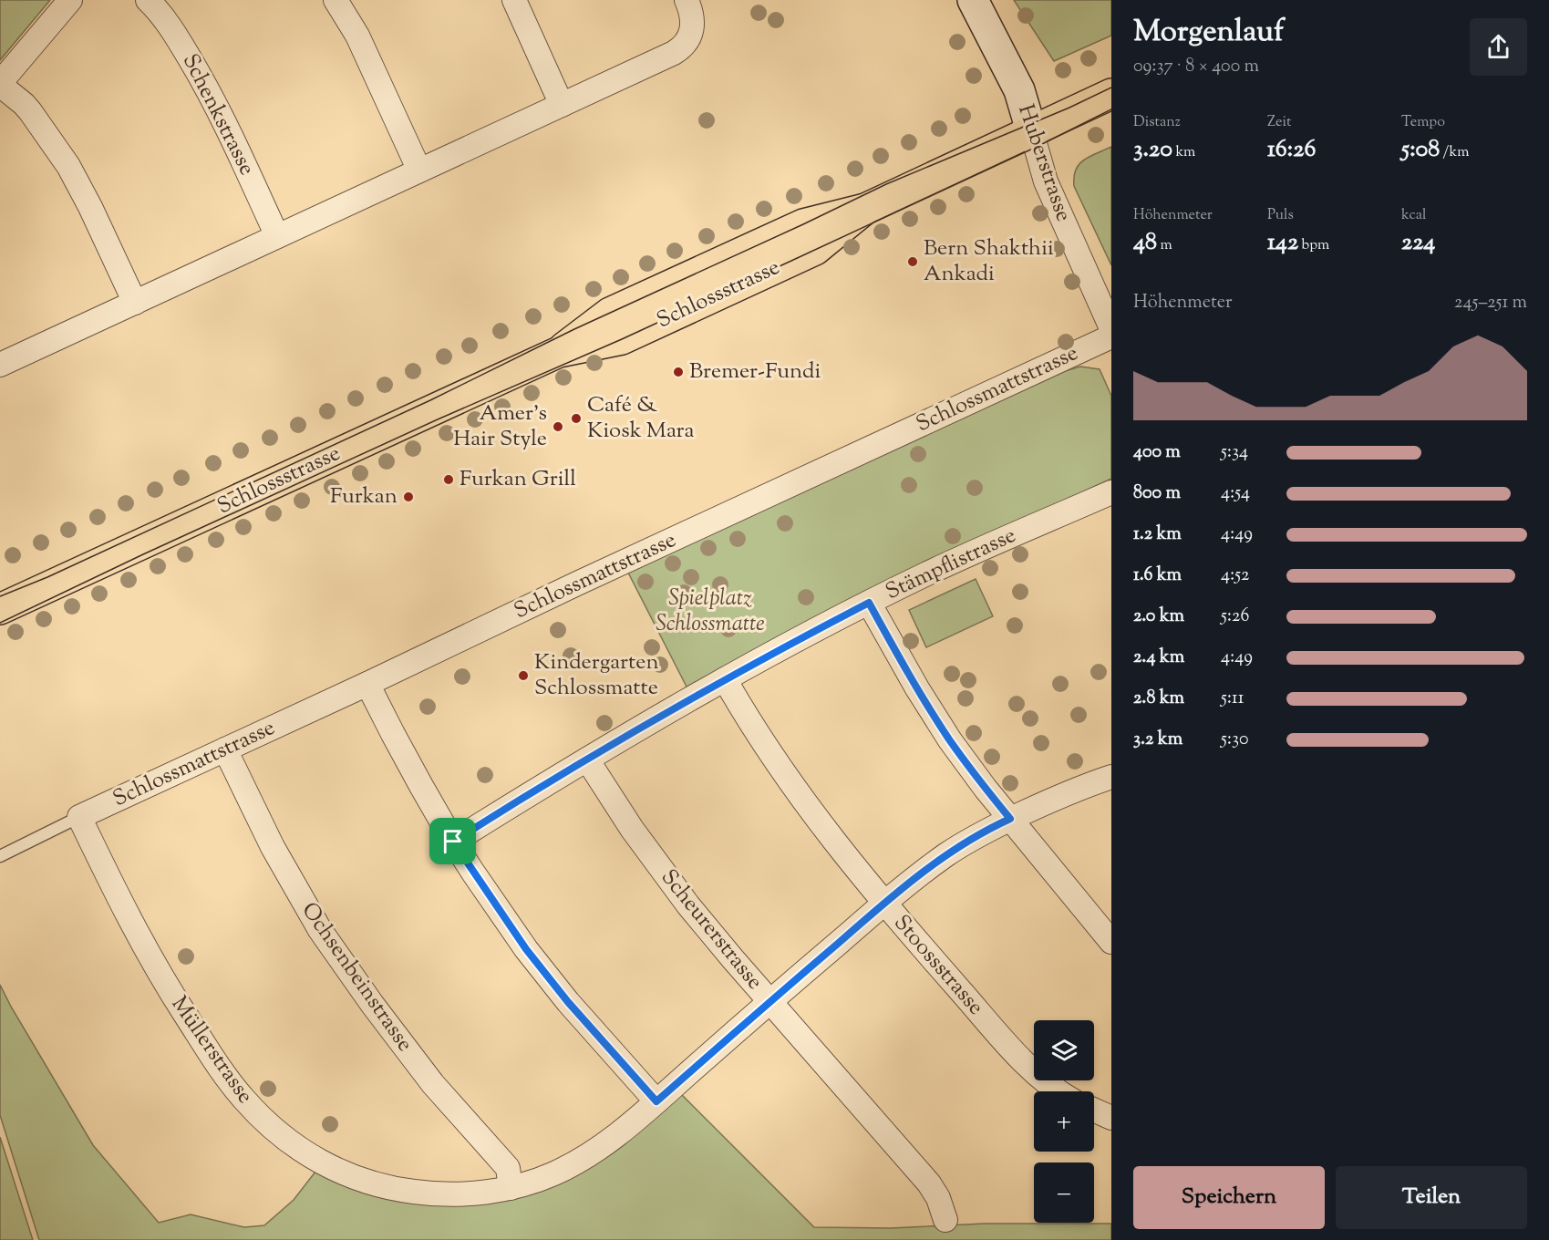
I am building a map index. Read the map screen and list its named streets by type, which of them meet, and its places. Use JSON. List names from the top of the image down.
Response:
{
  "streets": {
    "main road": ["Schlossstrasse"],
    "street": [
      "Schenkstrasse",
      "Huberstrasse",
      "Schlossmattstrasse",
      "Stämpflistrasse",
      "Scheurerstrasse",
      "Stoossstrasse",
      "Ochsenbeinstrasse",
      "Müllerstrasse"
    ]
  },
  "crossings": [
    ["Huberstrasse", "Schlossstrasse"],
    ["Schlossmattstrasse", "Ochsenbeinstrasse"],
    ["Schlossmattstrasse", "Müllerstrasse"],
    ["Stämpflistrasse", "Scheurerstrasse"],
    ["Stämpflistrasse", "Stoossstrasse"],
    ["Scheurerstrasse", "Müllerstrasse"],
    ["Stoossstrasse", "Müllerstrasse"],
    ["Ochsenbeinstrasse", "Müllerstrasse"]
  ],
  "parks": ["Spielplatz Schlossmatte"],
  "places": [
    "Bern Shakthii Ankadi",
    "Bremer-Fundi",
    "Café & Kiosk Mara",
    "Amer's Hair Style",
    "Furkan Grill",
    "Furkan",
    "Kindergarten Schlossmatte"
  ],
  "page": {
    "heading": ["Morgenlauf", "09:37 · 8 × 400 m"],
    "stats": [
      ["Distanz", "3.20 km"],
      ["Zeit", "16:26"],
      ["Tempo", "5:08 /km"],
      ["Höhenmeter", "48 m"],
      ["Puls", "142 bpm"],
      ["kcal", "224"]
    ],
    "chart": ["Höhenmeter", "245–251 m"],
    "list": [
      {
        "name": "400 m",
        "note": "5:34"
      },
      {
        "name": "800 m",
        "note": "4:54"
      },
      {
        "name": "1.2 km",
        "note": "4:49"
      },
      {
        "name": "1.6 km",
        "note": "4:52"
      },
      {
        "name": "2.0 km",
        "note": "5:26"
      },
      {
        "name": "2.4 km",
        "note": "4:49"
      },
      {
        "name": "2.8 km",
        "note": "5:11"
      },
      {
        "name": "3.2 km",
        "note": "5:30"
      }
    ],
    "map_buttons": ["+", "−"],
    "buttons": ["Speichern", "Teilen"]
  }
}
